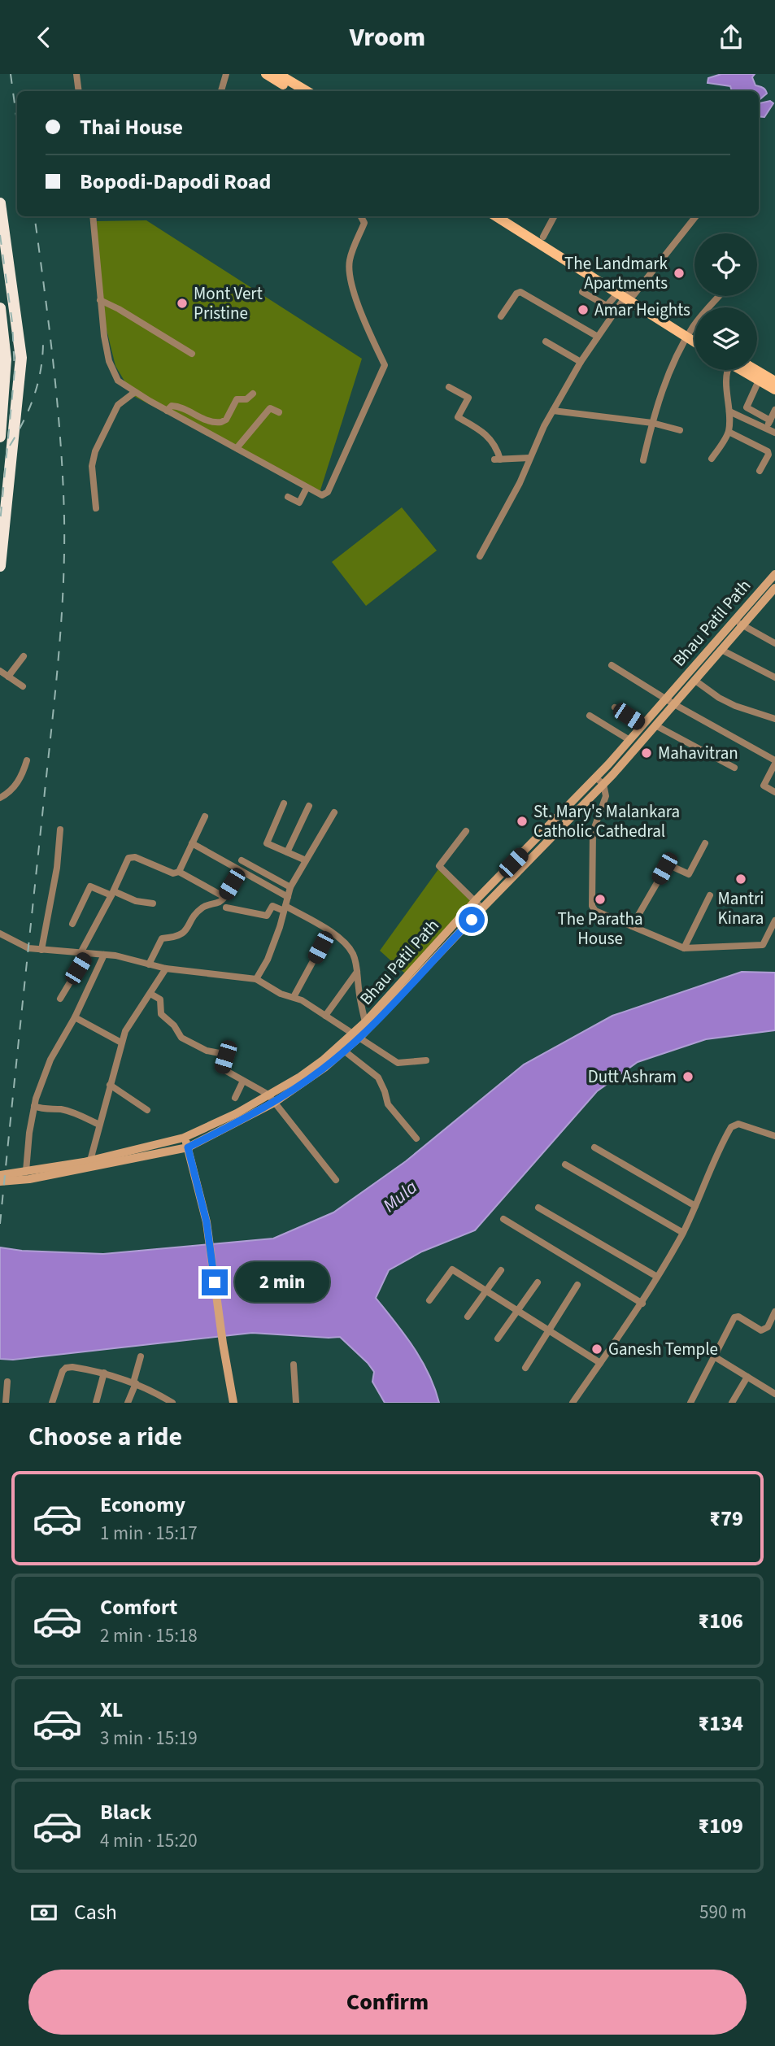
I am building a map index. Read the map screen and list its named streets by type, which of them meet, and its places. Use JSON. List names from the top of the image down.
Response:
{
  "streets": {
    "main road": ["Bhau Patil Path"]
  },
  "water": ["Mula"],
  "places": [
    "The Landmark Apartments",
    "Mont Vert Pristine",
    "Amar Heights",
    "Mahavitran",
    "St. Mary's Malankara Catholic Cathedral",
    "Mantri Kinara",
    "The Paratha House",
    "Dutt Ashram",
    "Ganesh Temple"
  ],
  "page": {
    "header": "Vroom",
    "banner": ["Thai House", "Bopodi-Dapodi Road"],
    "bubble": "2 min",
    "heading": "Choose a ride",
    "list": [
      {
        "name": "Economy",
        "note": "1 min · 15:17",
        "value": "₹79"
      },
      {
        "name": "Comfort",
        "note": "2 min · 15:18",
        "value": "₹106"
      },
      {
        "name": "XL",
        "note": "3 min · 15:19",
        "value": "₹134"
      },
      {
        "name": "Black",
        "note": "4 min · 15:20",
        "value": "₹109"
      }
    ],
    "pay": ["Cash", "590 m"],
    "buttons": "Confirm"
  }
}
